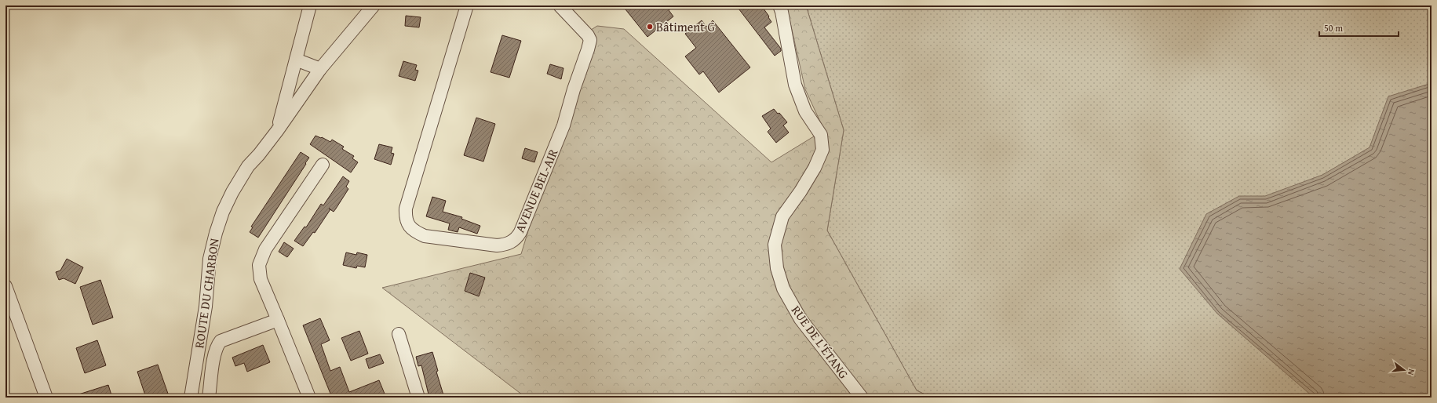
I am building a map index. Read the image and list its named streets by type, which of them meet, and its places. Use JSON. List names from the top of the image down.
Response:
{
  "streets": {
    "street": ["AVENUE BEL-AIR", "ROUTE DU CHARBON", "RUE DE L'ÉTANG"]
  },
  "places": ["Bâtiment G"],
  "scale_bar": "50 m",
  "north": "right"
}
